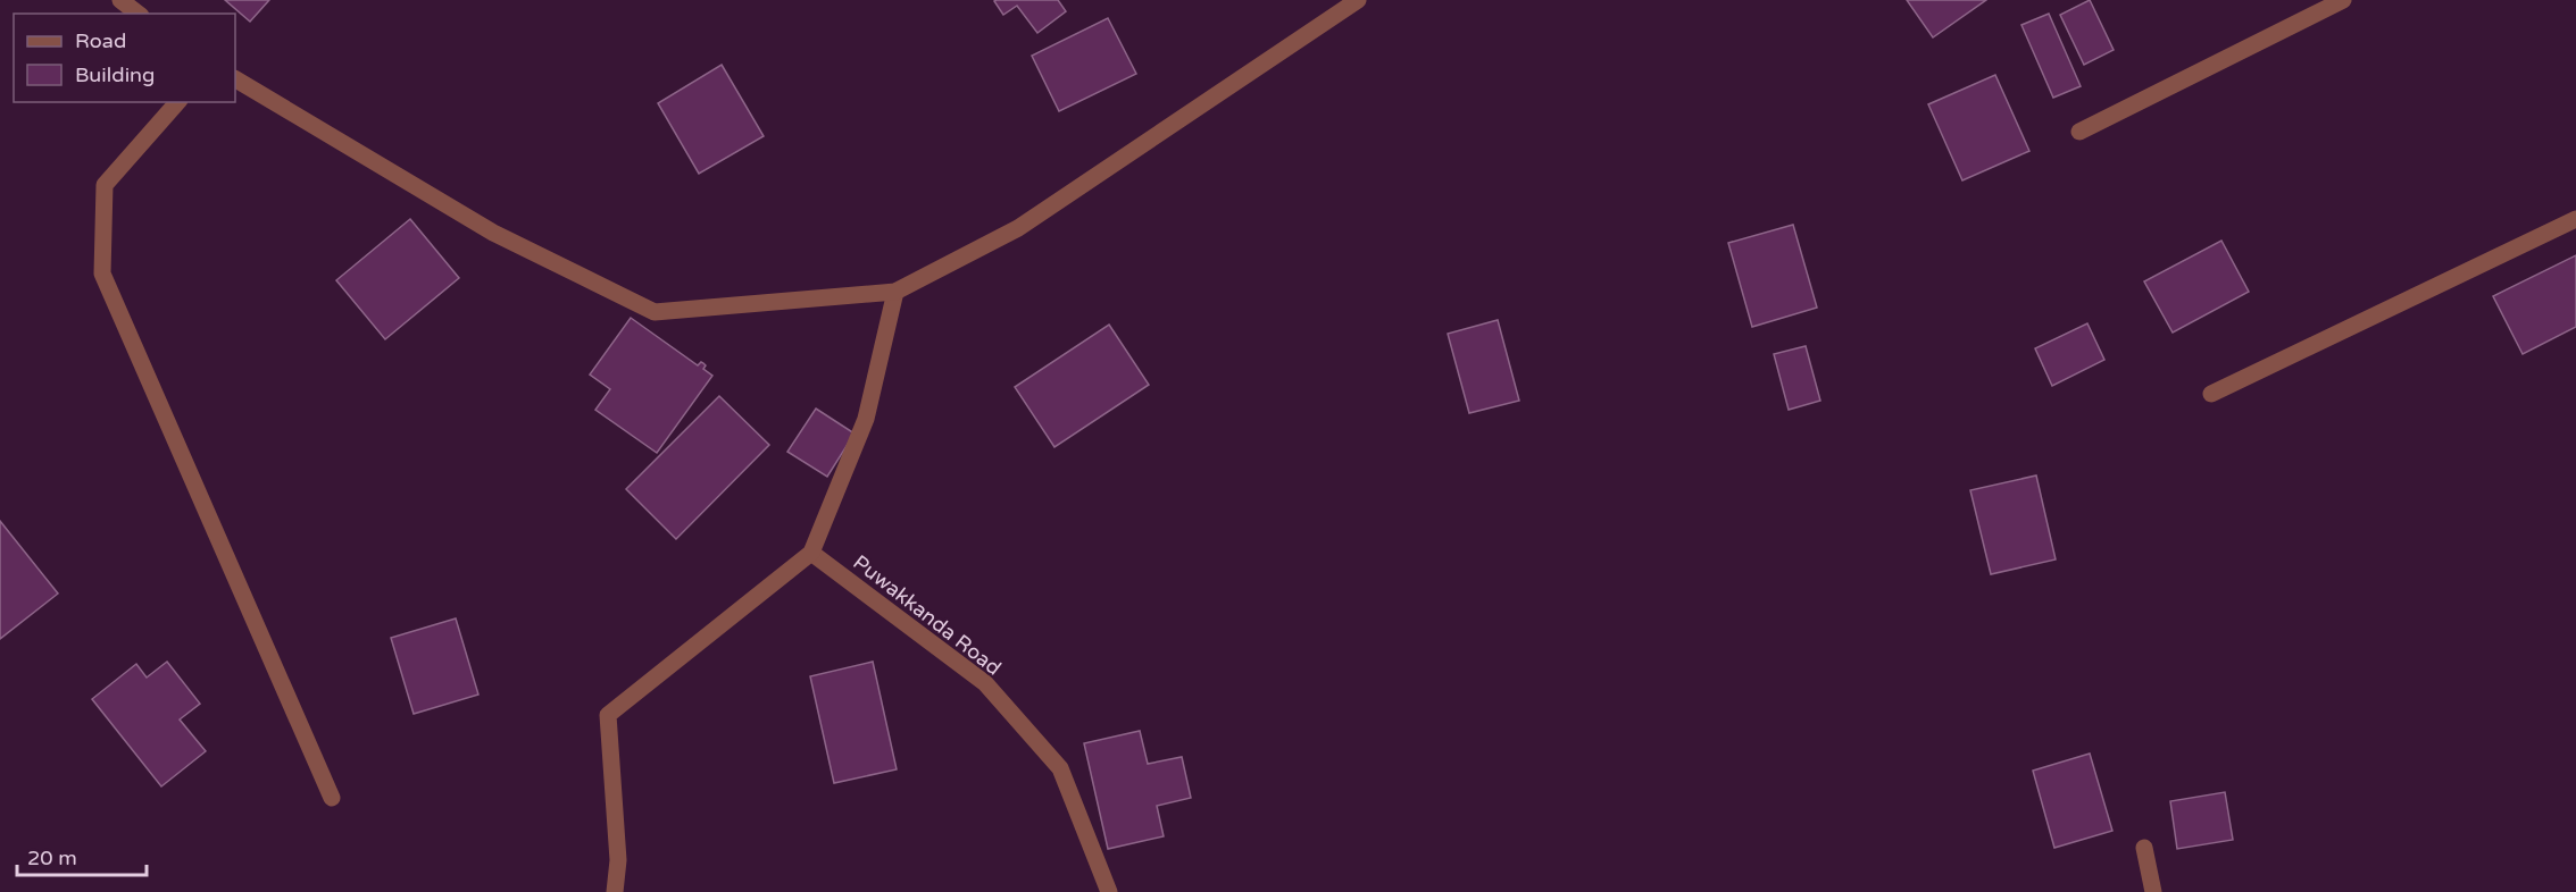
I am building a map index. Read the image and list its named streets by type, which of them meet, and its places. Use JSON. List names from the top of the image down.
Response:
{
  "streets": {
    "street": ["Puwakkanda Road"]
  },
  "legend": ["Road", "Building"],
  "scale_bar": "20 m"
}
